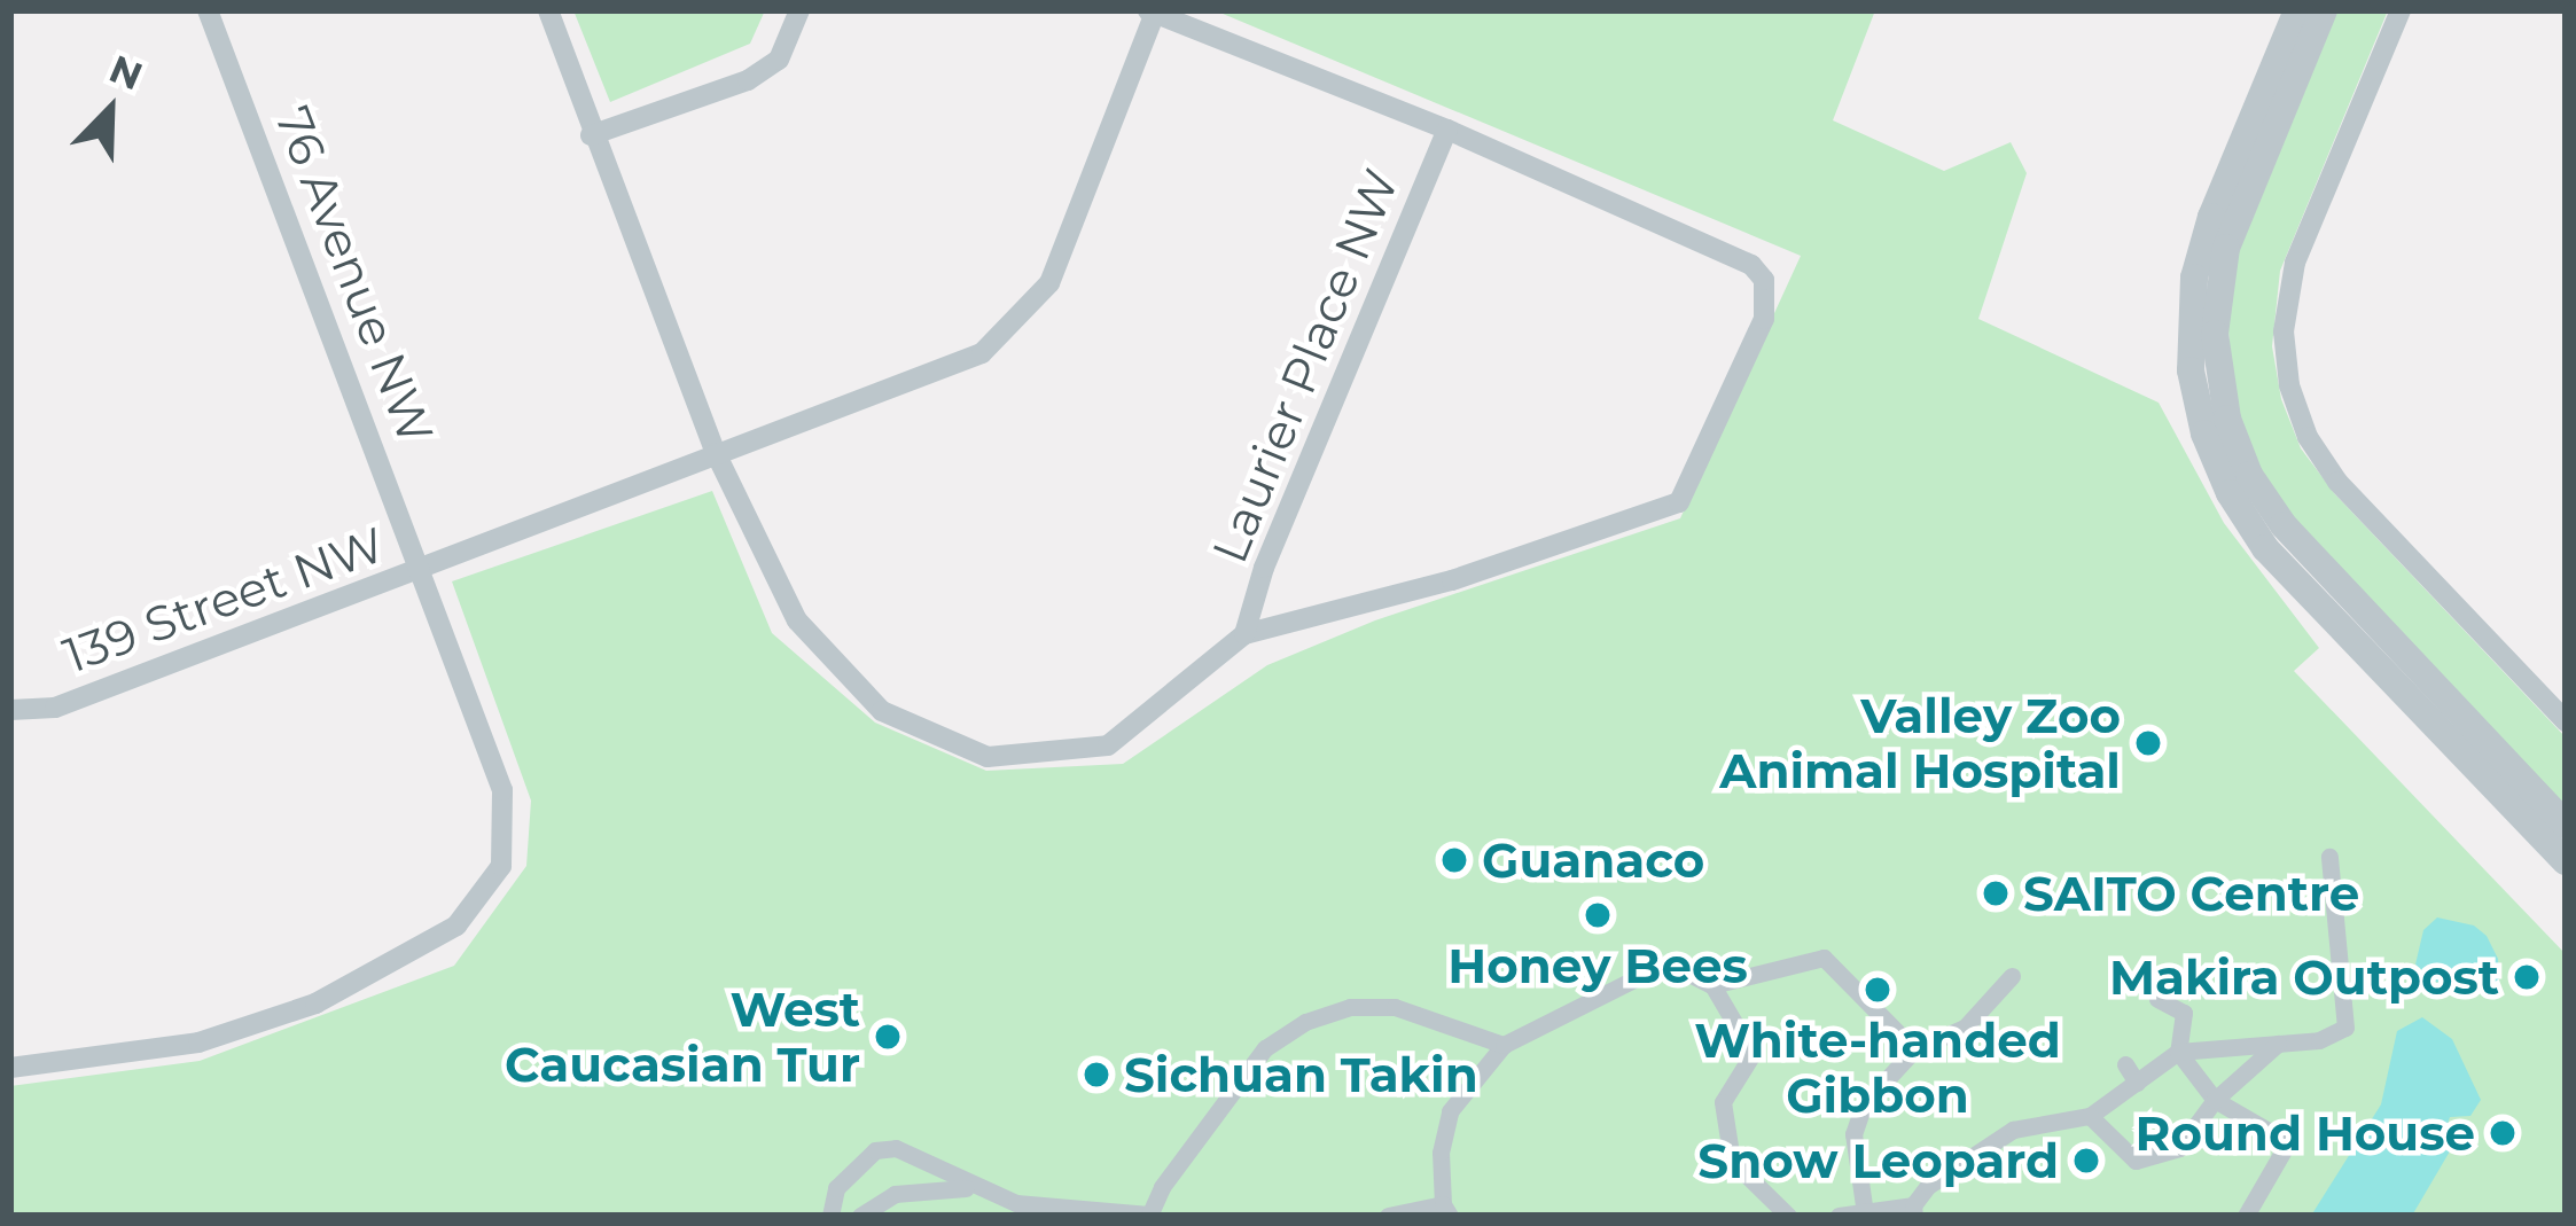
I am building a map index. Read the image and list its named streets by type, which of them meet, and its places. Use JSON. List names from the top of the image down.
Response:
{
  "streets": {
    "street": ["76 Avenue NW", "Laurier Place NW", "139 Street NW"]
  },
  "crossings": [
    ["76 Avenue NW", "139 Street NW"],
    ["Laurier Place NW", "139 Street NW"]
  ],
  "places": [
    "Valley Zoo Animal Hospital",
    "Guanaco",
    "SAITO Centre",
    "Honey Bees",
    "Makira Outpost",
    "White-handed Gibbon",
    "West Caucasian Tur",
    "Sichuan Takin",
    "Round House",
    "Snow Leopard"
  ],
  "north": "top right"
}
